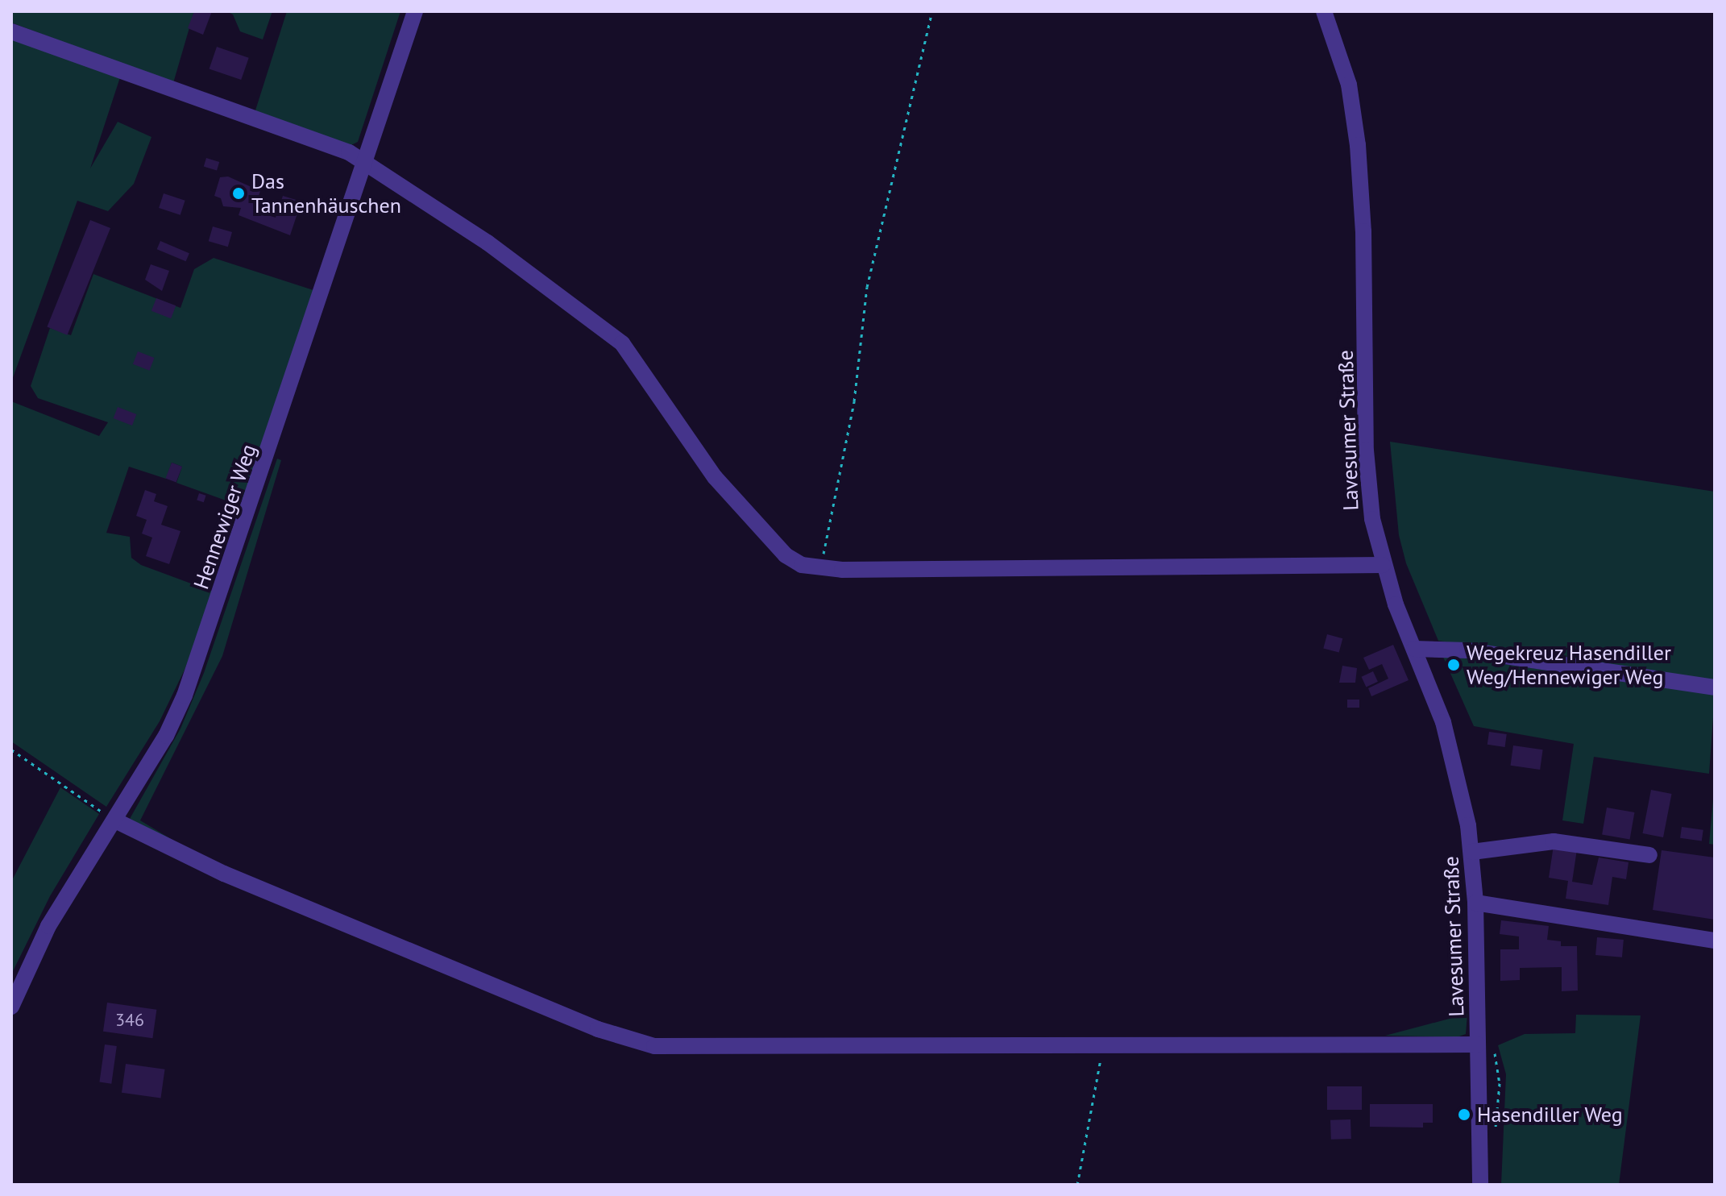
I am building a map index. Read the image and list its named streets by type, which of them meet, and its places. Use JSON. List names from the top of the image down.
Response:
{
  "streets": {
    "street": ["Lavesumer Straße", "Hennewiger Weg"]
  },
  "places": ["Das Tannenhäuschen", "Wegekreuz Hasendiller Weg/Hennewiger Weg", "Hasendiller Weg"],
  "house_numbers": ["346"]
}
